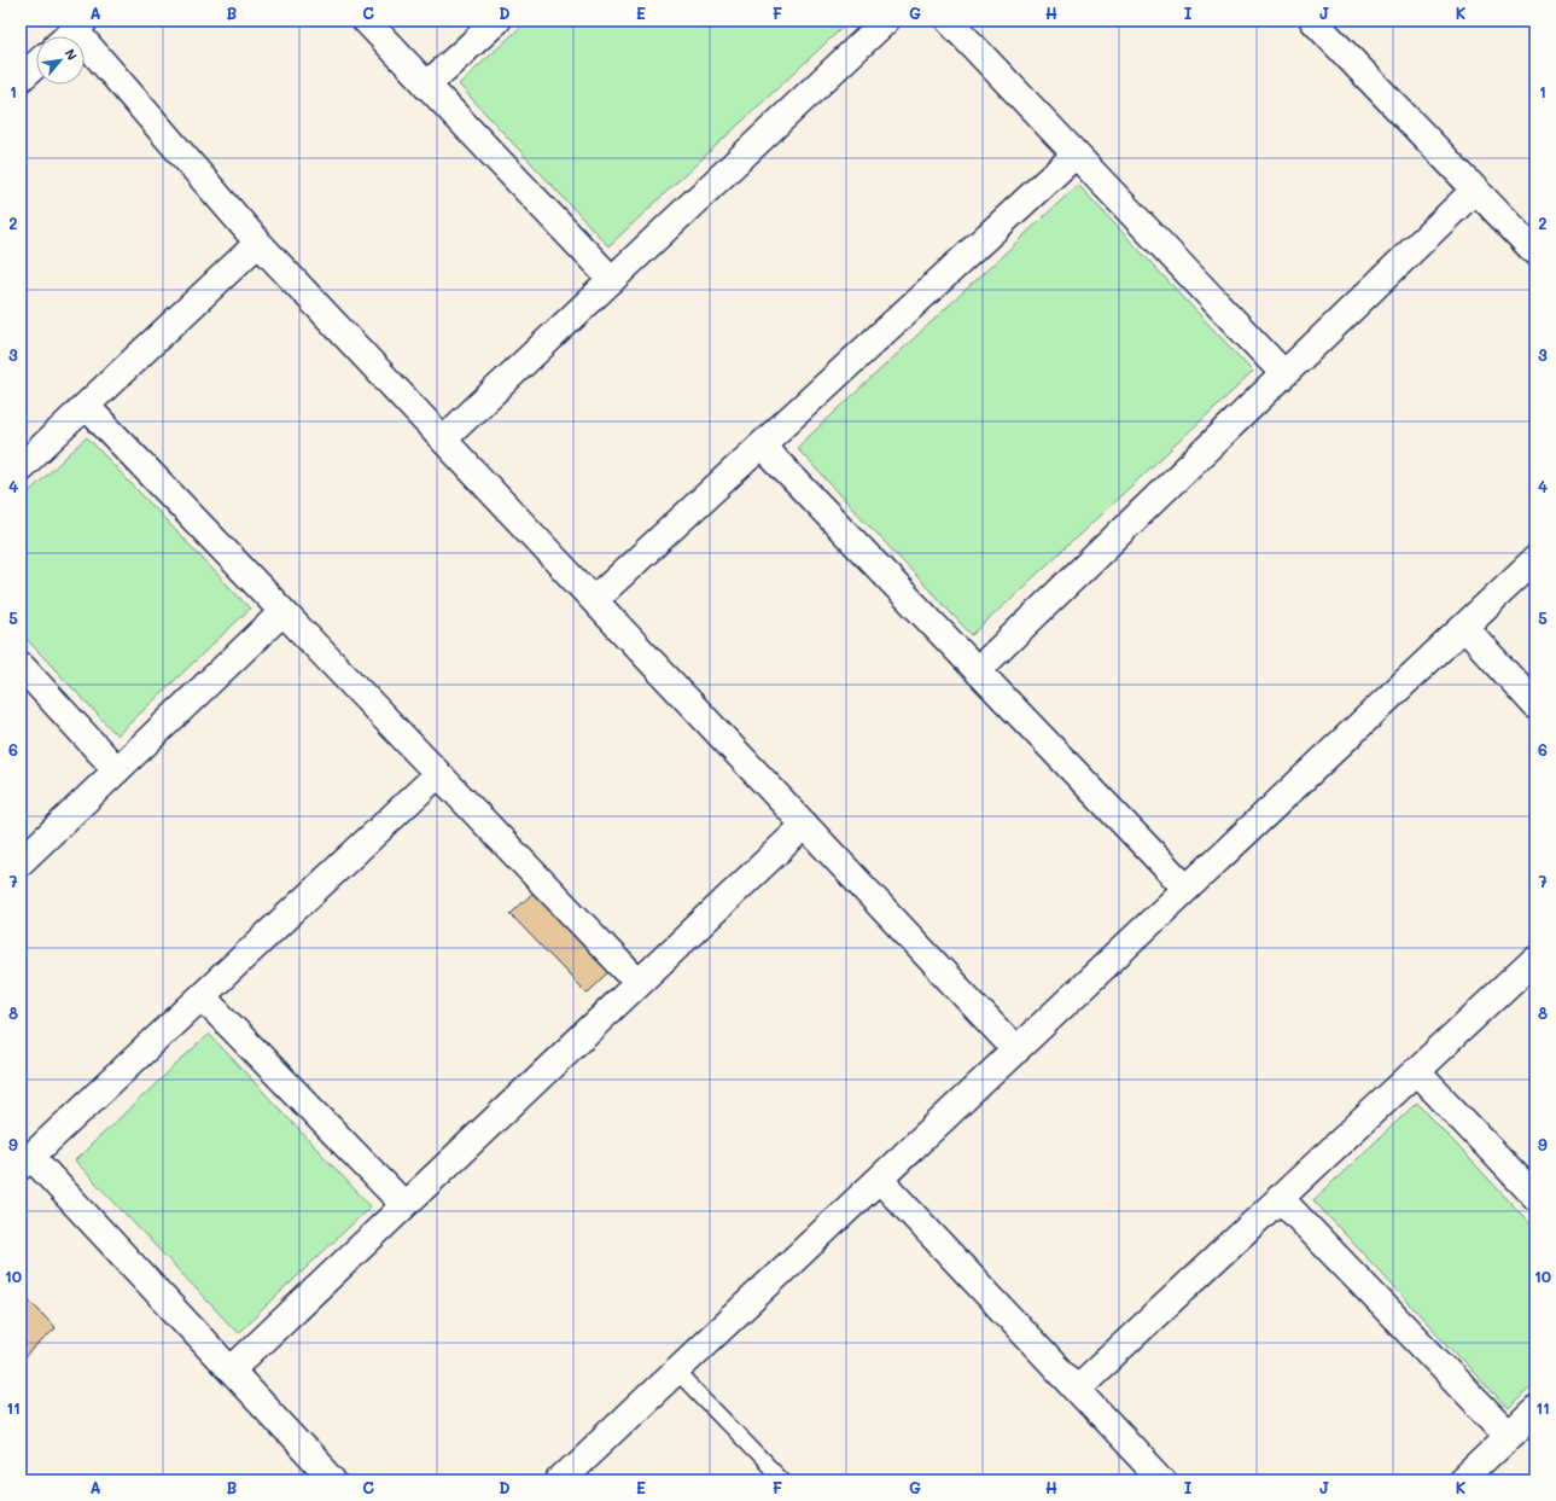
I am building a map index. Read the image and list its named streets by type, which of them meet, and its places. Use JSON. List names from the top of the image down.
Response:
{
  "north": "top right",
  "grid": {
    "columns": [
      "A",
      "B",
      "C",
      "D",
      "E",
      "F",
      "G",
      "H",
      "I",
      "J",
      "K"
    ],
    "rows": [
      "1",
      "2",
      "3",
      "4",
      "5",
      "6",
      "7",
      "8",
      "9",
      "10",
      "11"
    ]
  }
}
